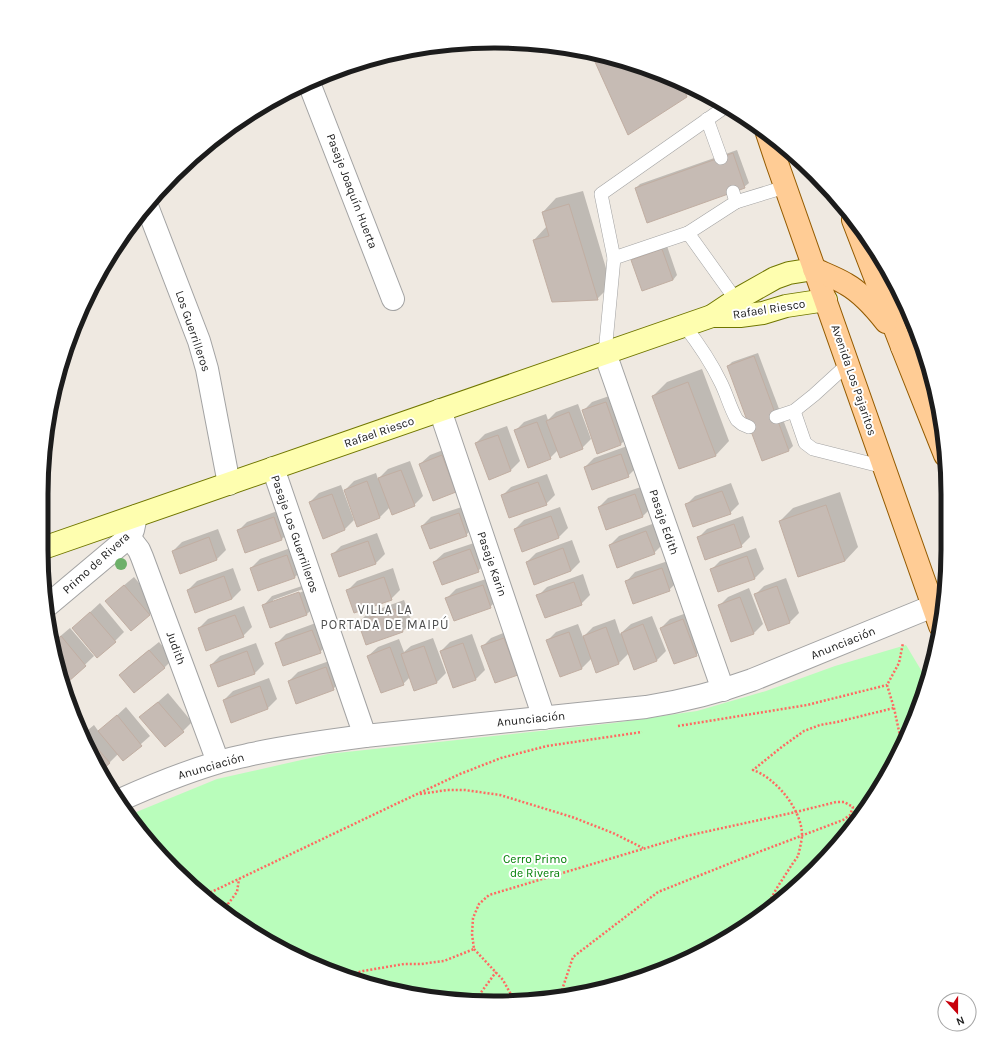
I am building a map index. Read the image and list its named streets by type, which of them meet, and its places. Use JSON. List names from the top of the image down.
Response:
{
  "streets": {
    "main road": ["Rafael Riesco", "Avenida Los Pajaritos"],
    "street": [
      "Pasaje Joaquín Huerta",
      "Los Guerrilleros",
      "Pasaje Edith",
      "Pasaje Los Guerrilleros",
      "Primo de Rivera",
      "Pasaje Karin",
      "Anunciación",
      "Judith"
    ]
  },
  "crossings": [
    ["Rafael Riesco", "Los Guerrilleros"],
    ["Rafael Riesco", "Avenida Los Pajaritos"],
    ["Rafael Riesco", "Pasaje Edith"],
    ["Rafael Riesco", "Pasaje Los Guerrilleros"],
    ["Rafael Riesco", "Primo de Rivera"],
    ["Rafael Riesco", "Pasaje Karin"],
    ["Pasaje Edith", "Anunciación"],
    ["Pasaje Los Guerrilleros", "Anunciación"],
    ["Primo de Rivera", "Judith"],
    ["Pasaje Karin", "Anunciación"],
    ["Anunciación", "Judith"]
  ],
  "districts": ["VILLA LA PORTADA DE MAIPÚ"],
  "parks": ["Cerro Primo de Rivera"],
  "north": "bottom"
}
